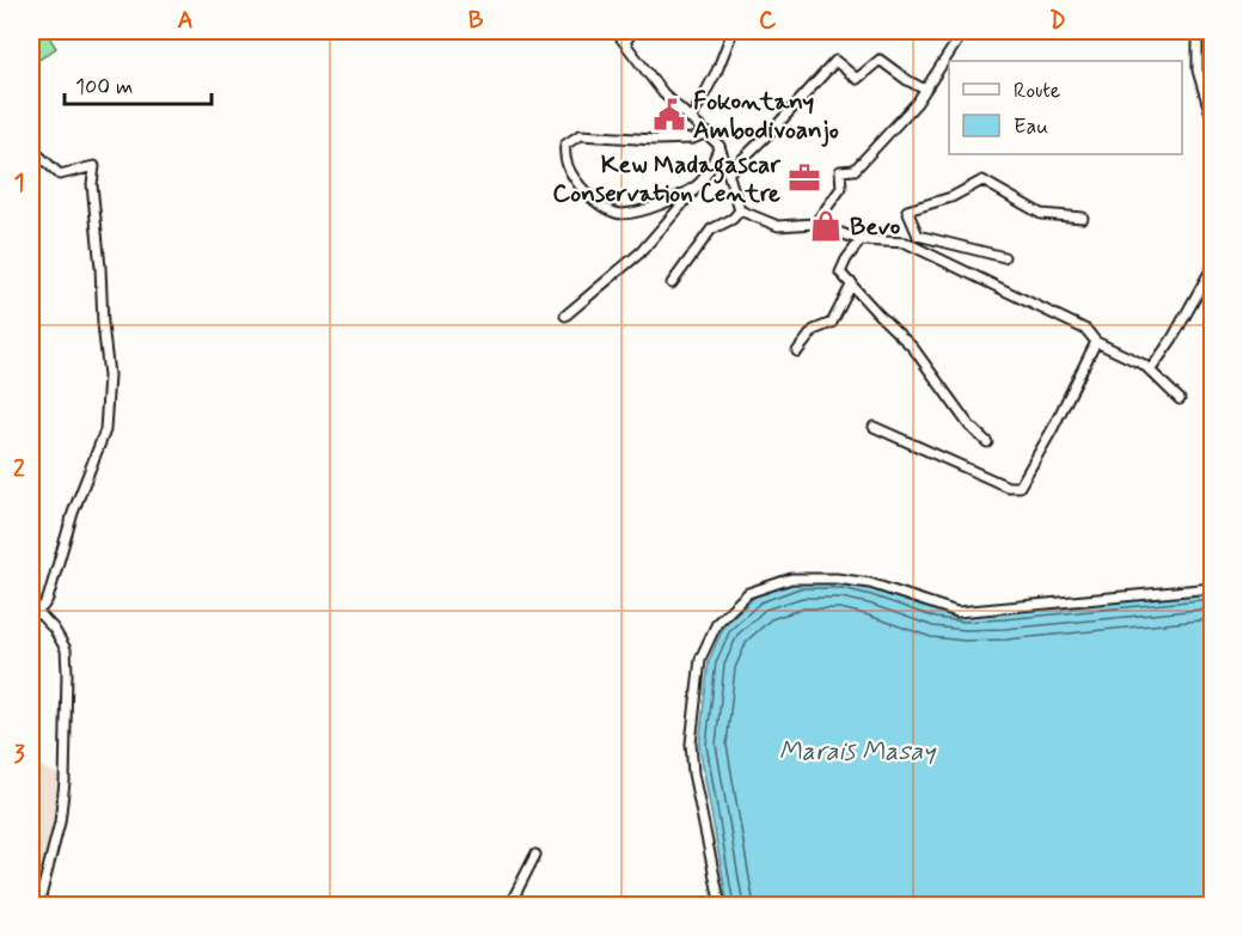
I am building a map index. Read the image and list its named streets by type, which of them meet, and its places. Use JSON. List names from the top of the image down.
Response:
{
  "water": ["Marais Masay"],
  "places": {
    "public building": ["Fokontany Ambodivoanjo"],
    "office": ["Kew Madagascar Conservation Centre"],
    "shop": ["Bevo"]
  },
  "legend": ["Route", "Eau"],
  "scale_bar": "100 m",
  "grid": {
    "columns": [
      "A",
      "B",
      "C",
      "D"
    ],
    "rows": ["1", "2", "3"]
  }
}
